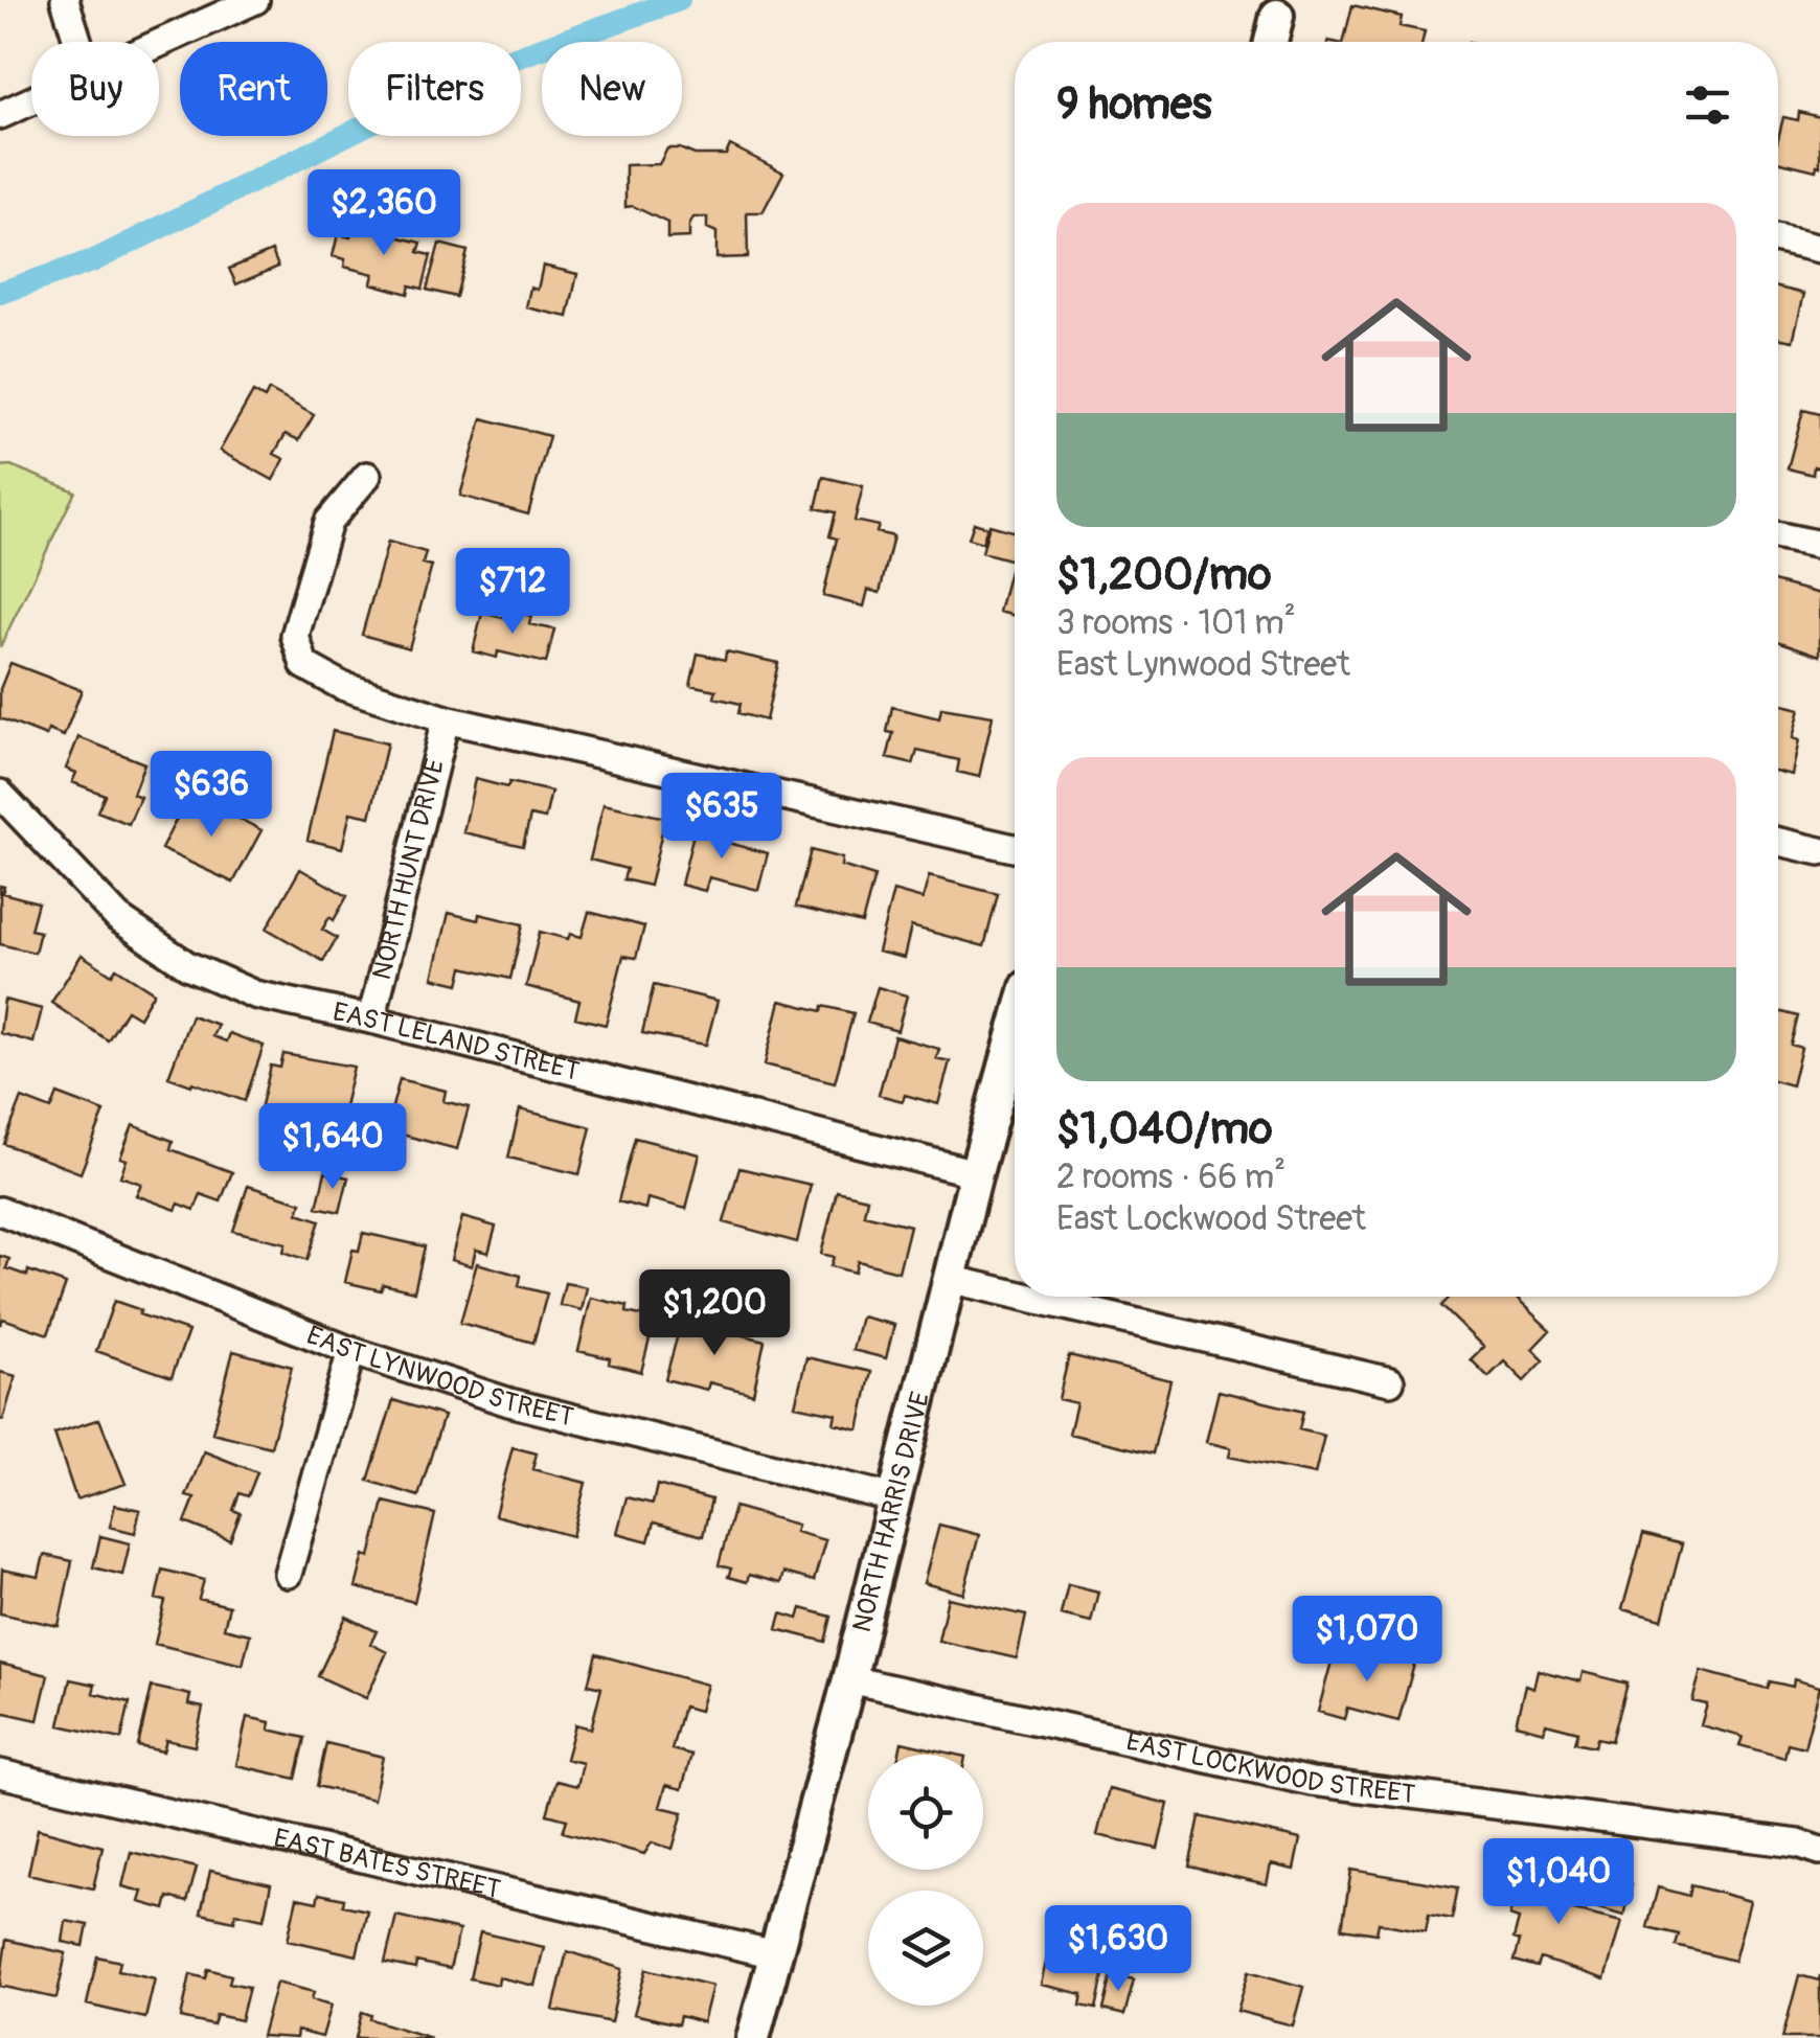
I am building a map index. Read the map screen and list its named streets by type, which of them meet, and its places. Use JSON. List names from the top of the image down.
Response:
{
  "streets": {
    "street": [
      "NORTH HUNT DRIVE",
      "EAST LELAND STREET",
      "EAST LYNWOOD STREET",
      "NORTH HARRIS DRIVE",
      "EAST LOCKWOOD STREET",
      "EAST BATES STREET"
    ]
  },
  "crossings": [
    ["NORTH HUNT DRIVE", "EAST LELAND STREET"],
    ["EAST LELAND STREET", "NORTH HARRIS DRIVE"],
    ["EAST LYNWOOD STREET", "NORTH HARRIS DRIVE"],
    ["NORTH HARRIS DRIVE", "EAST LOCKWOOD STREET"],
    ["NORTH HARRIS DRIVE", "EAST BATES STREET"]
  ],
  "page": {
    "chip": [
      "Buy",
      "Rent",
      "Filters",
      "New"
    ],
    "heading": "9 homes",
    "list": [
      {
        "name": "$1,200/mo",
        "note": "3 rooms · 101 m² · East Lynwood Street"
      },
      {
        "name": "$1,040/mo",
        "note": "2 rooms · 66 m² · East Lockwood Street"
      }
    ],
    "price": [
      "$2,360",
      "$712",
      "$636",
      "$635",
      "$1,640",
      "$1,200",
      "$1,070",
      "$1,040",
      "$1,630"
    ]
  }
}
